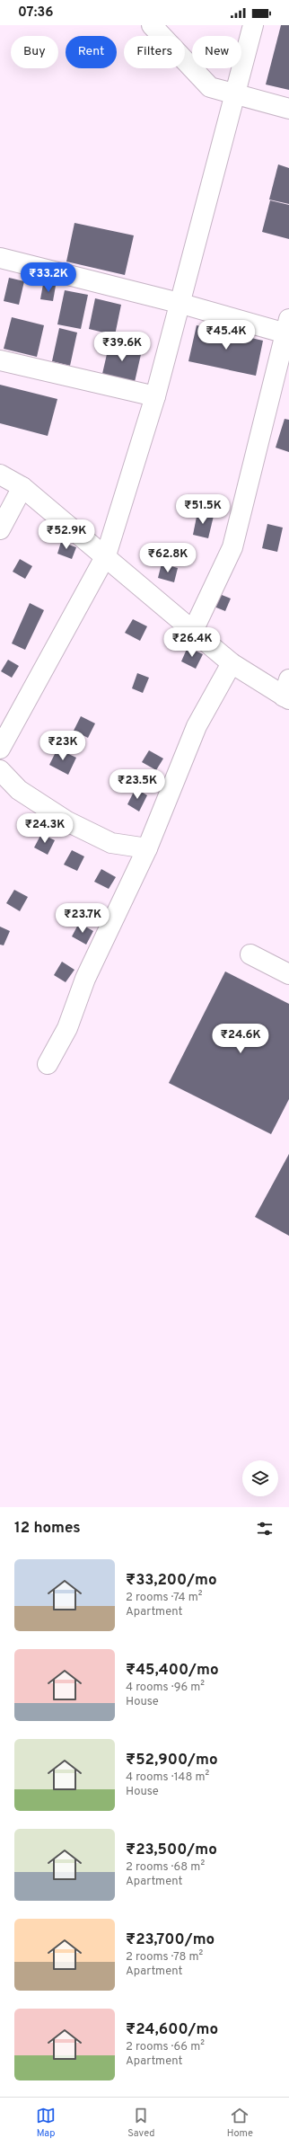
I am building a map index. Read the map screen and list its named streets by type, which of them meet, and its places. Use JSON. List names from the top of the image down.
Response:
{
  "page": {
    "status": "07:36",
    "chip": [
      "Buy",
      "Rent",
      "Filters",
      "New"
    ],
    "price": [
      "₹33.2K",
      "₹45.4K",
      "₹39.6K",
      "₹51.5K",
      "₹52.9K",
      "₹62.8K",
      "₹26.4K",
      "₹23K",
      "₹23.5K",
      "₹24.3K",
      "₹23.7K",
      "₹24.6K"
    ],
    "heading": "12 homes",
    "list": [
      {
        "name": "₹33,200/mo",
        "note": "2 rooms · 74 m² · Apartment"
      },
      {
        "name": "₹45,400/mo",
        "note": "4 rooms · 96 m² · House"
      },
      {
        "name": "₹52,900/mo",
        "note": "4 rooms · 148 m² · House"
      },
      {
        "name": "₹23,500/mo",
        "note": "2 rooms · 68 m² · Apartment"
      },
      {
        "name": "₹23,700/mo",
        "note": "2 rooms · 78 m² · Apartment"
      },
      {
        "name": "₹24,600/mo",
        "note": "2 rooms · 66 m² · Apartment"
      }
    ],
    "tabs": ["Map", "Saved", "Home"]
  }
}
